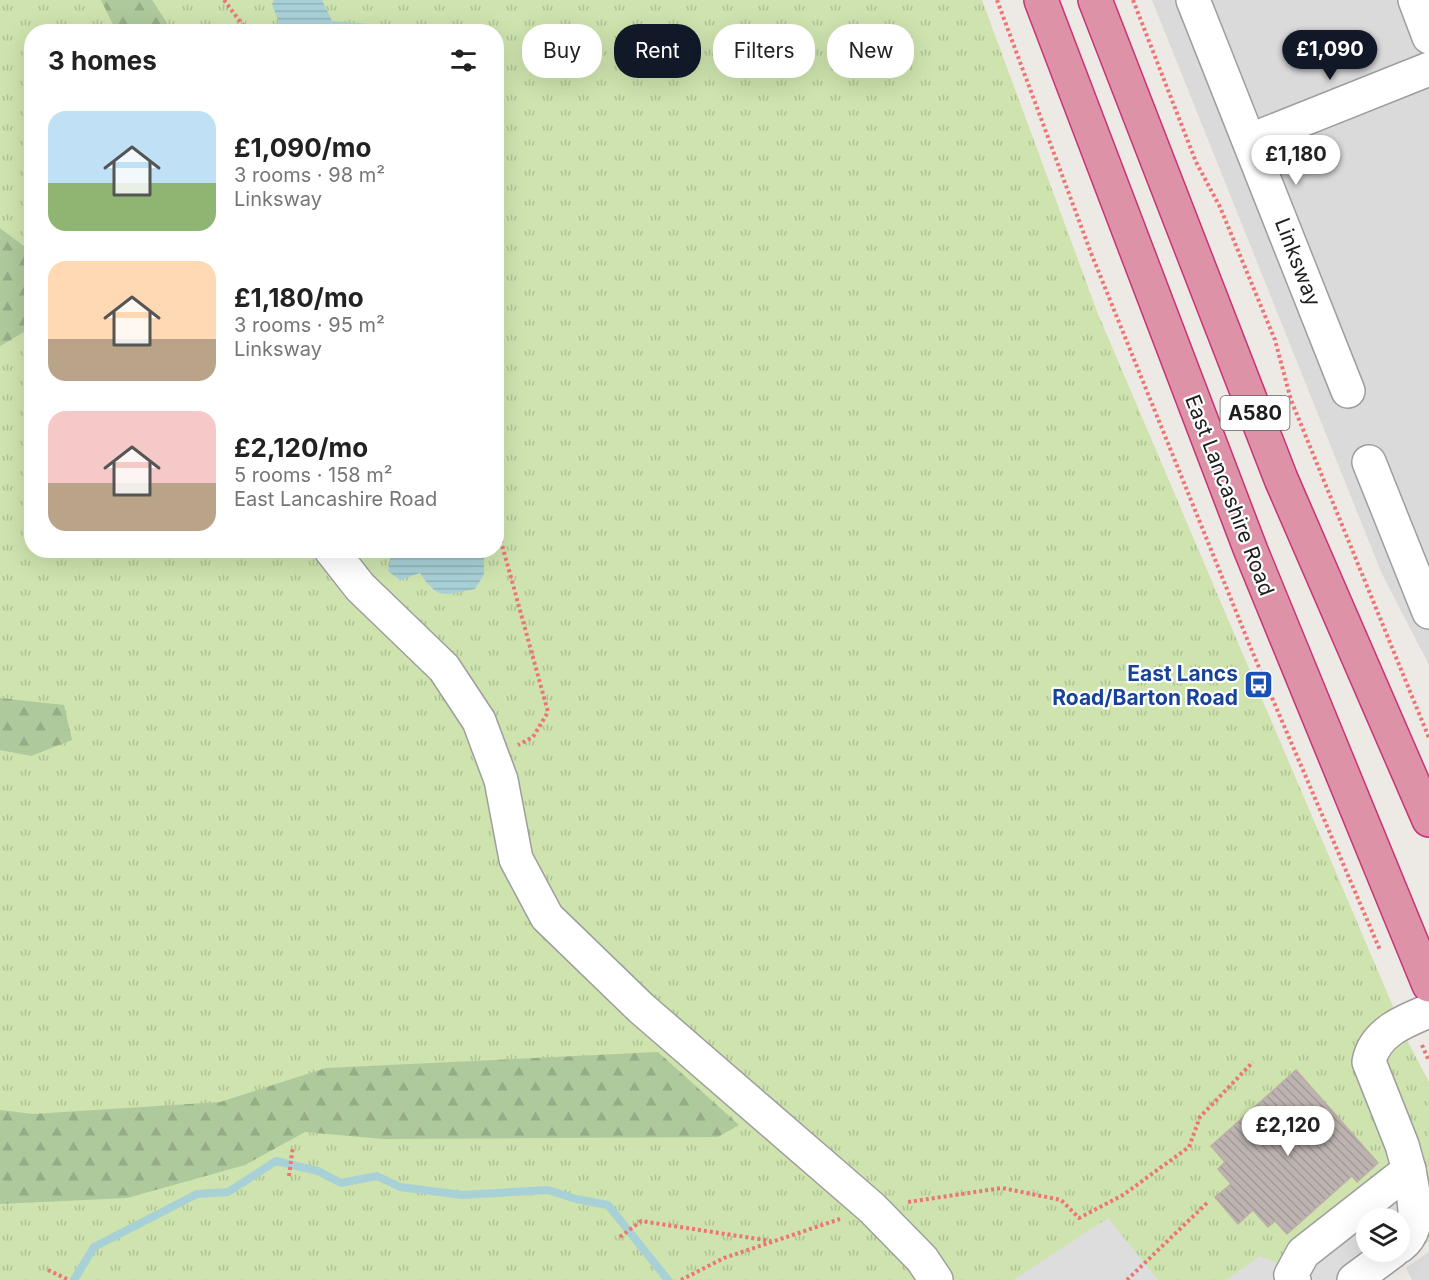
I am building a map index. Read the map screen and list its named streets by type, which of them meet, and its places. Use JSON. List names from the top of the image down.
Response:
{
  "streets": {
    "highway": ["A580", "East Lancashire Road"],
    "street": ["Linksway"]
  },
  "places": {
    "bus stop": ["East Lancs Road/Barton Road"]
  },
  "page": {
    "chip": [
      "Buy",
      "Rent",
      "Filters",
      "New"
    ],
    "heading": "3 homes",
    "price": ["£1,090", "£1,180", "£2,120"],
    "list": [
      {
        "name": "£1,090/mo",
        "note": "3 rooms · 98 m² · Linksway"
      },
      {
        "name": "£1,180/mo",
        "note": "3 rooms · 95 m² · Linksway"
      },
      {
        "name": "£2,120/mo",
        "note": "5 rooms · 158 m² · East Lancashire Road"
      }
    ]
  }
}
